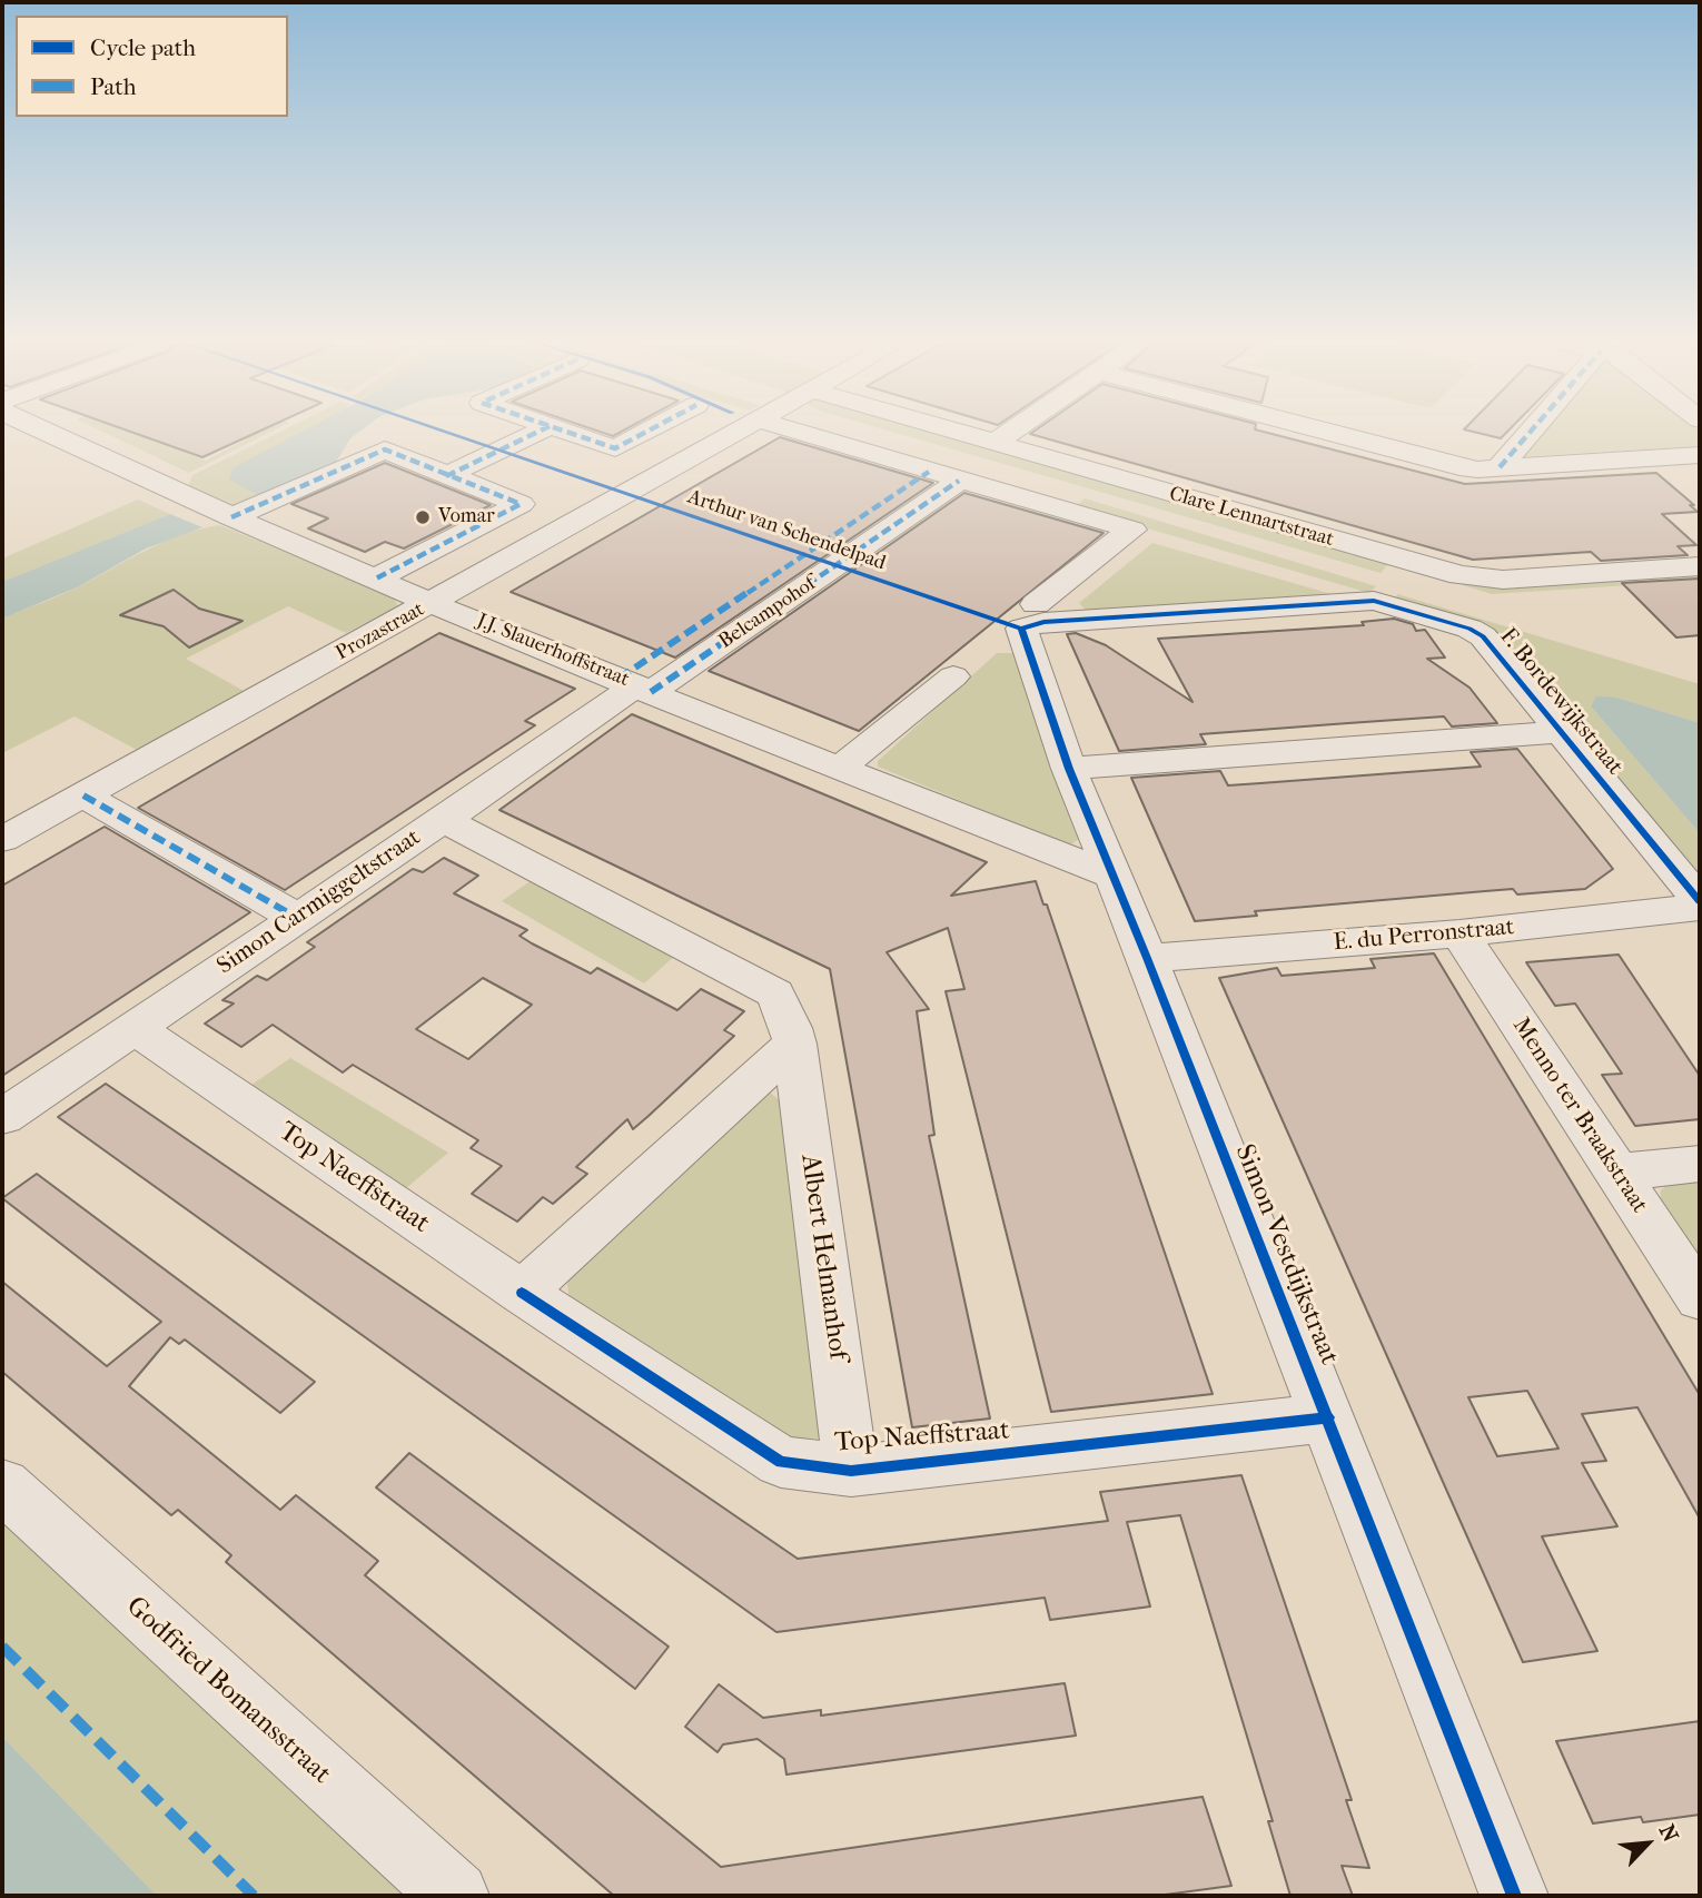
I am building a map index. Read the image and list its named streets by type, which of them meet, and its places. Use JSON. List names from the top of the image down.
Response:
{
  "streets": {
    "street": [
      "Clare Lennartstraat",
      "Belcampohof",
      "Prozastraat",
      "J.J. Slauerhoffstraat",
      "F. Bordewijkstraat",
      "Simon Carmiggeltstraat",
      "E. du Perronstraat",
      "Menno ter Braakstraat",
      "Top Naeffstraat",
      "Simon Vestdijkstraat",
      "Albert Helmanhof",
      "Godfried Bomansstraat"
    ],
    "cycle path": ["Arthur van Schendelpad"]
  },
  "crossings": [
    ["Belcampohof", "J.J. Slauerhoffstraat"],
    ["Belcampohof", "Simon Carmiggeltstraat"],
    ["Prozastraat", "J.J. Slauerhoffstraat"],
    ["J.J. Slauerhoffstraat", "Simon Carmiggeltstraat"],
    ["J.J. Slauerhoffstraat", "Simon Vestdijkstraat"],
    ["F. Bordewijkstraat", "Simon Vestdijkstraat"],
    ["Simon Carmiggeltstraat", "Top Naeffstraat"],
    ["Simon Carmiggeltstraat", "Albert Helmanhof"],
    ["E. du Perronstraat", "Menno ter Braakstraat"],
    ["E. du Perronstraat", "Simon Vestdijkstraat"],
    ["Top Naeffstraat", "Simon Vestdijkstraat"],
    ["Top Naeffstraat", "Albert Helmanhof"]
  ],
  "places": ["Vomar"],
  "legend": ["Cycle path", "Path"],
  "north": "top right"
}
